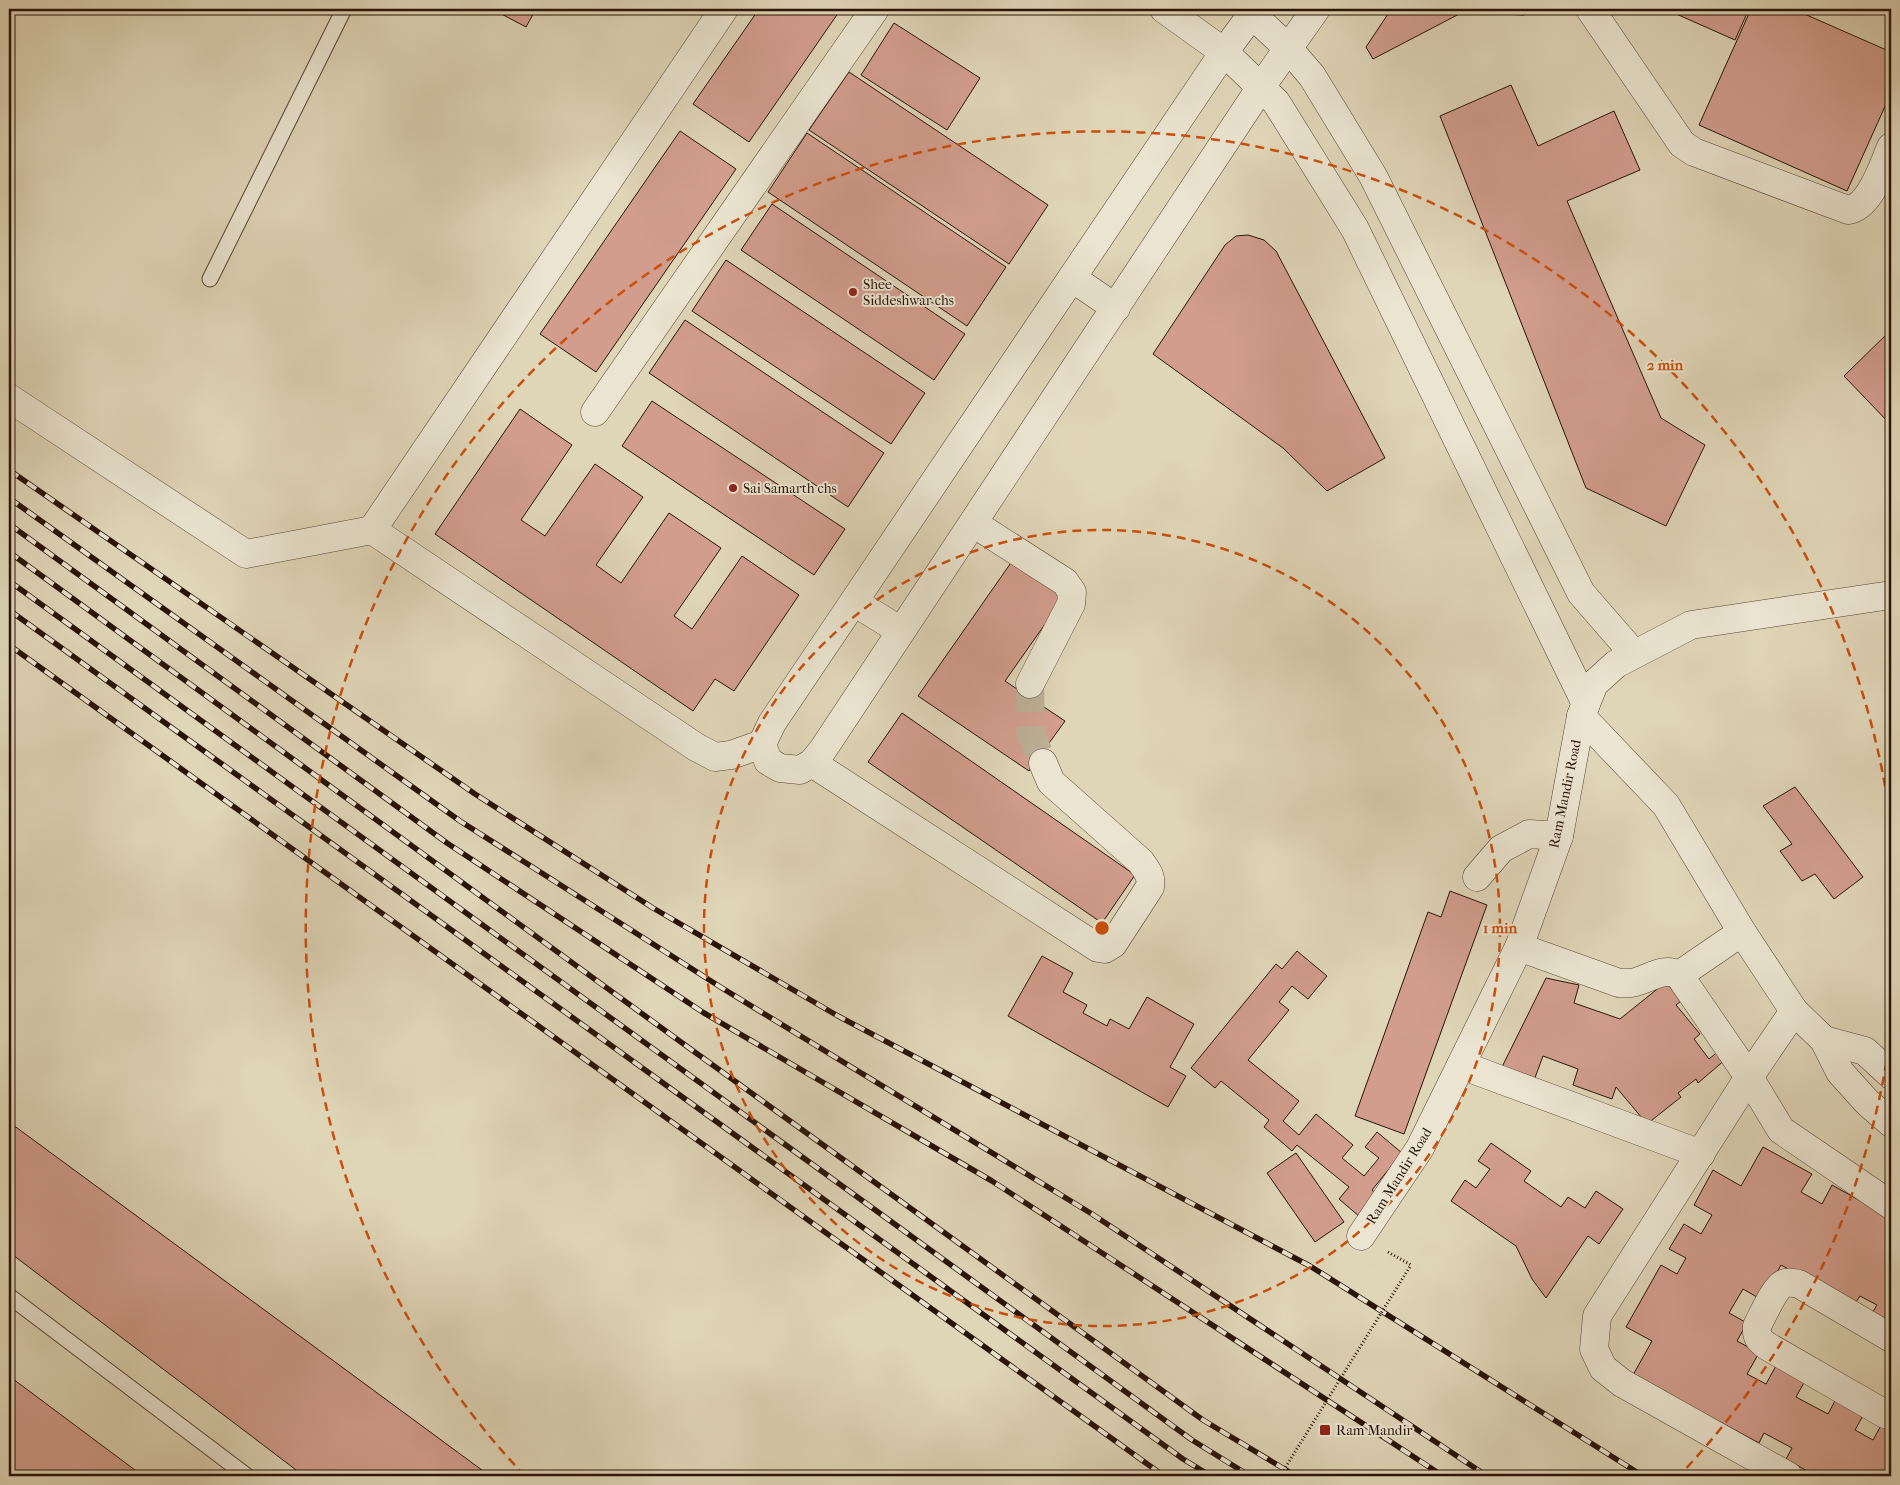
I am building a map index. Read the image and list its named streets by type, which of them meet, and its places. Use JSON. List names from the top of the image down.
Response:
{
  "streets": {
    "street": ["Ram Mandir Road"]
  },
  "places": {
    "other": ["Shee Siddeshwar chs", "Sai Samarth chs"],
    "transit": ["Ram Mandir"]
  },
  "rings": ["2 min", "1 min"]
}
